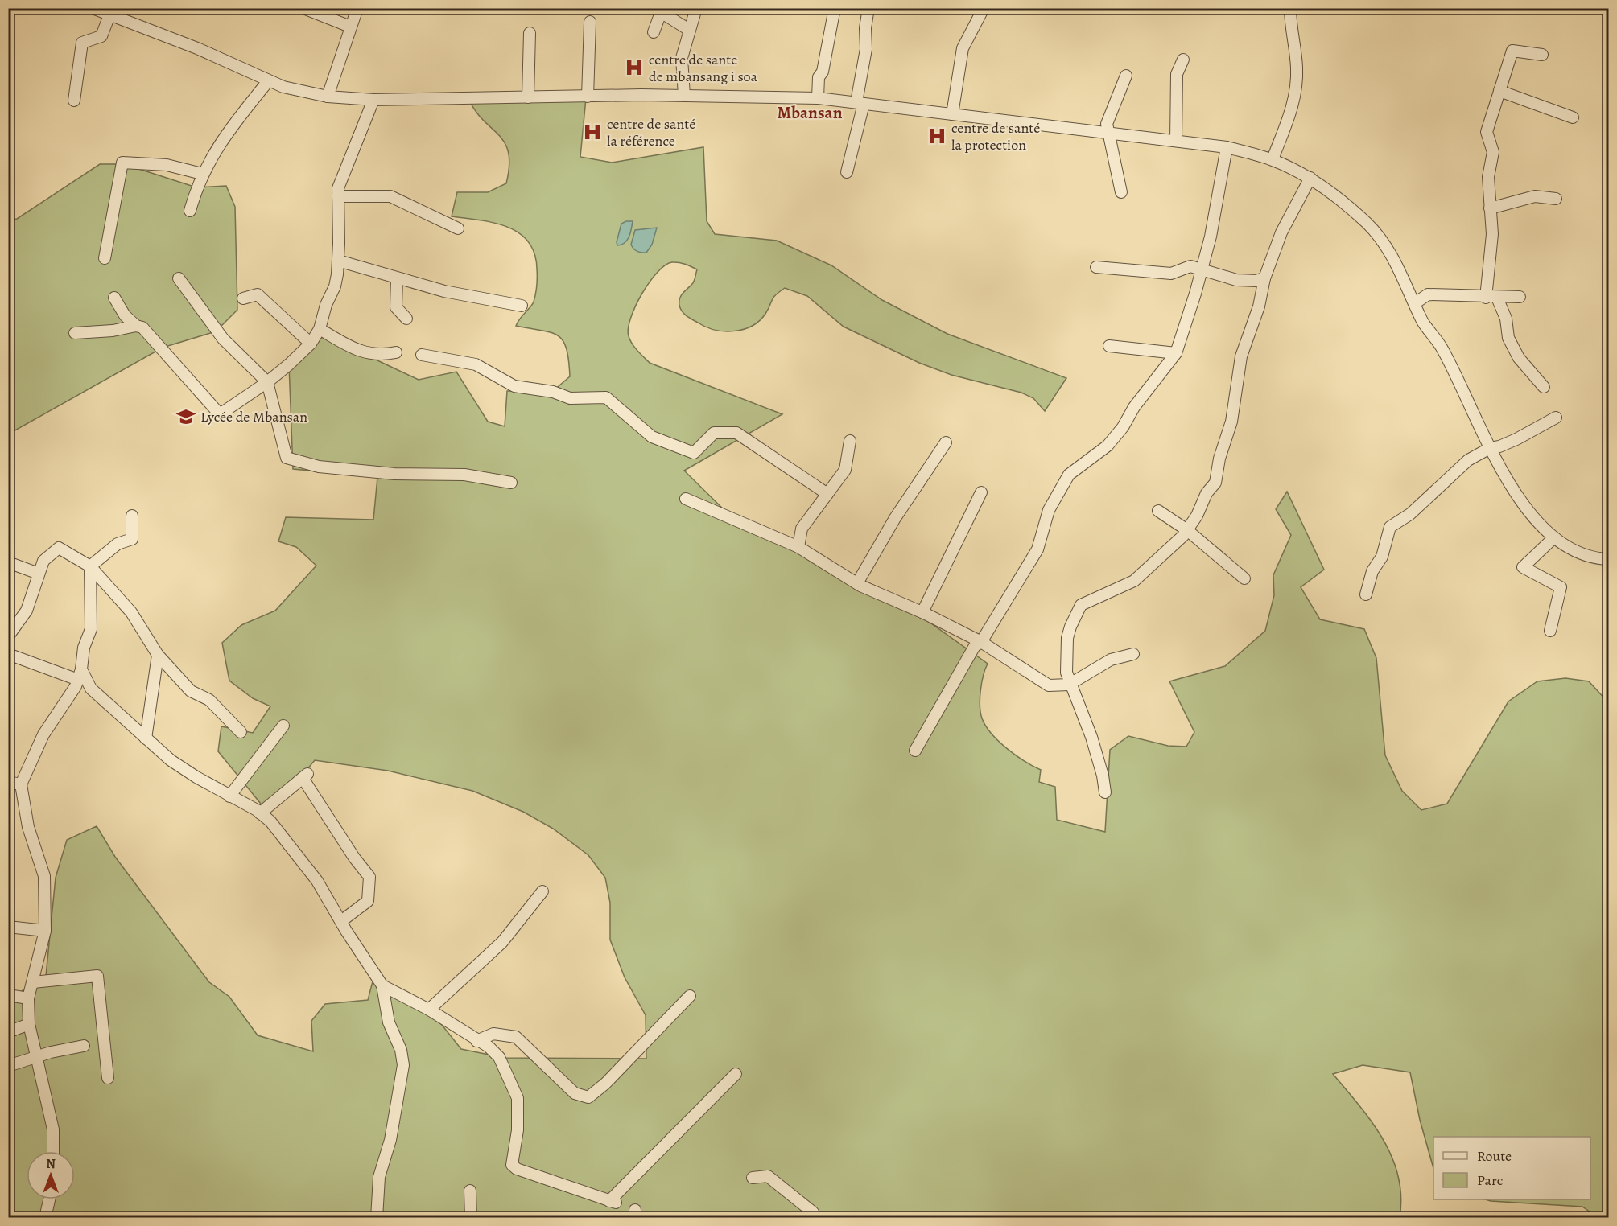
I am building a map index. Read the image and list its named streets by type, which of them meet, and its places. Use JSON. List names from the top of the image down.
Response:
{
  "districts": ["Mbansan"],
  "places": {
    "hospital": ["centre de sante de mbansang i soa", "centre de santé la référence", "centre de santé la protection"],
    "school or university": ["Lycée de Mbansan"]
  },
  "legend": ["Route", "Parc"],
  "north": "top"
}
